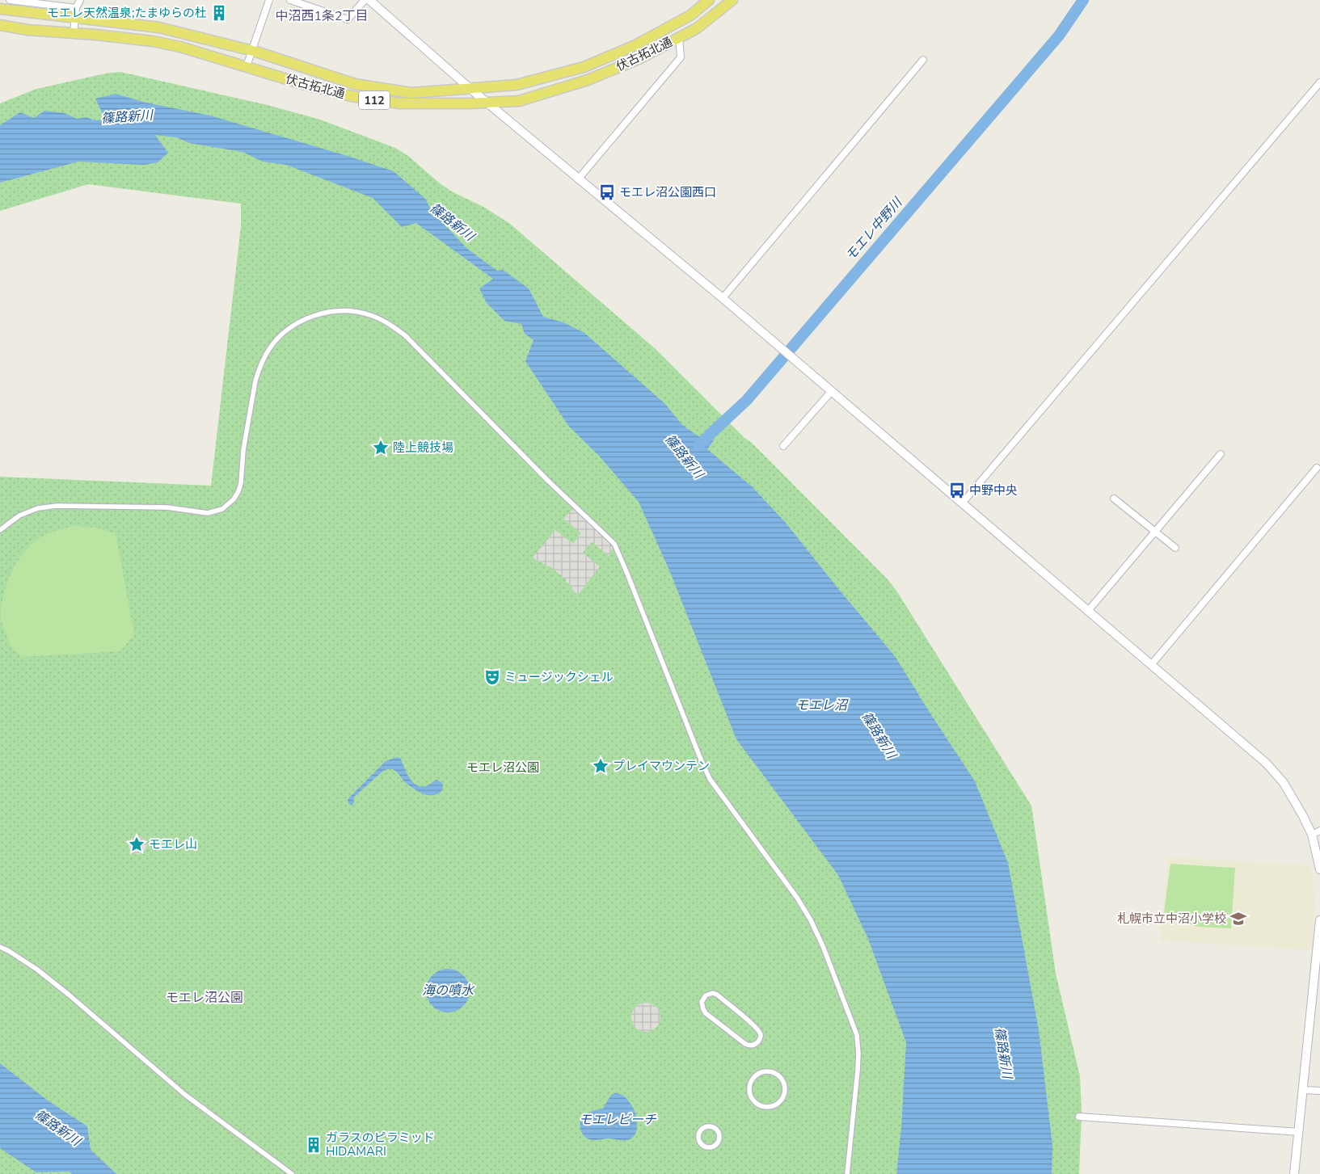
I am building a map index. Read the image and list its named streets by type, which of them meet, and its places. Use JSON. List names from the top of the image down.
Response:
{
  "streets": {
    "main road": ["伏古拓北通", "112"]
  },
  "districts": ["中沼西1条2丁目", "モエレ沼公園"],
  "water": [
    "篠路新川",
    "モエレ中野川",
    "モエレ沼",
    "海の噴水",
    "モエレビーチ"
  ],
  "parks": ["モエレ沼公園"],
  "places": {
    "building": ["モエレ天然温泉;たまゆらの杜", "ガラスのピラミッド HIDAMARI"],
    "bus stop": ["モエレ沼公園西口", "中野中央"],
    "place": ["陸上競技場", "プレイマウンテン", "モエレ山"],
    "theatre": ["ミュージックシェル"],
    "school or university": ["札幌市立中沼小学校"]
  }
}
